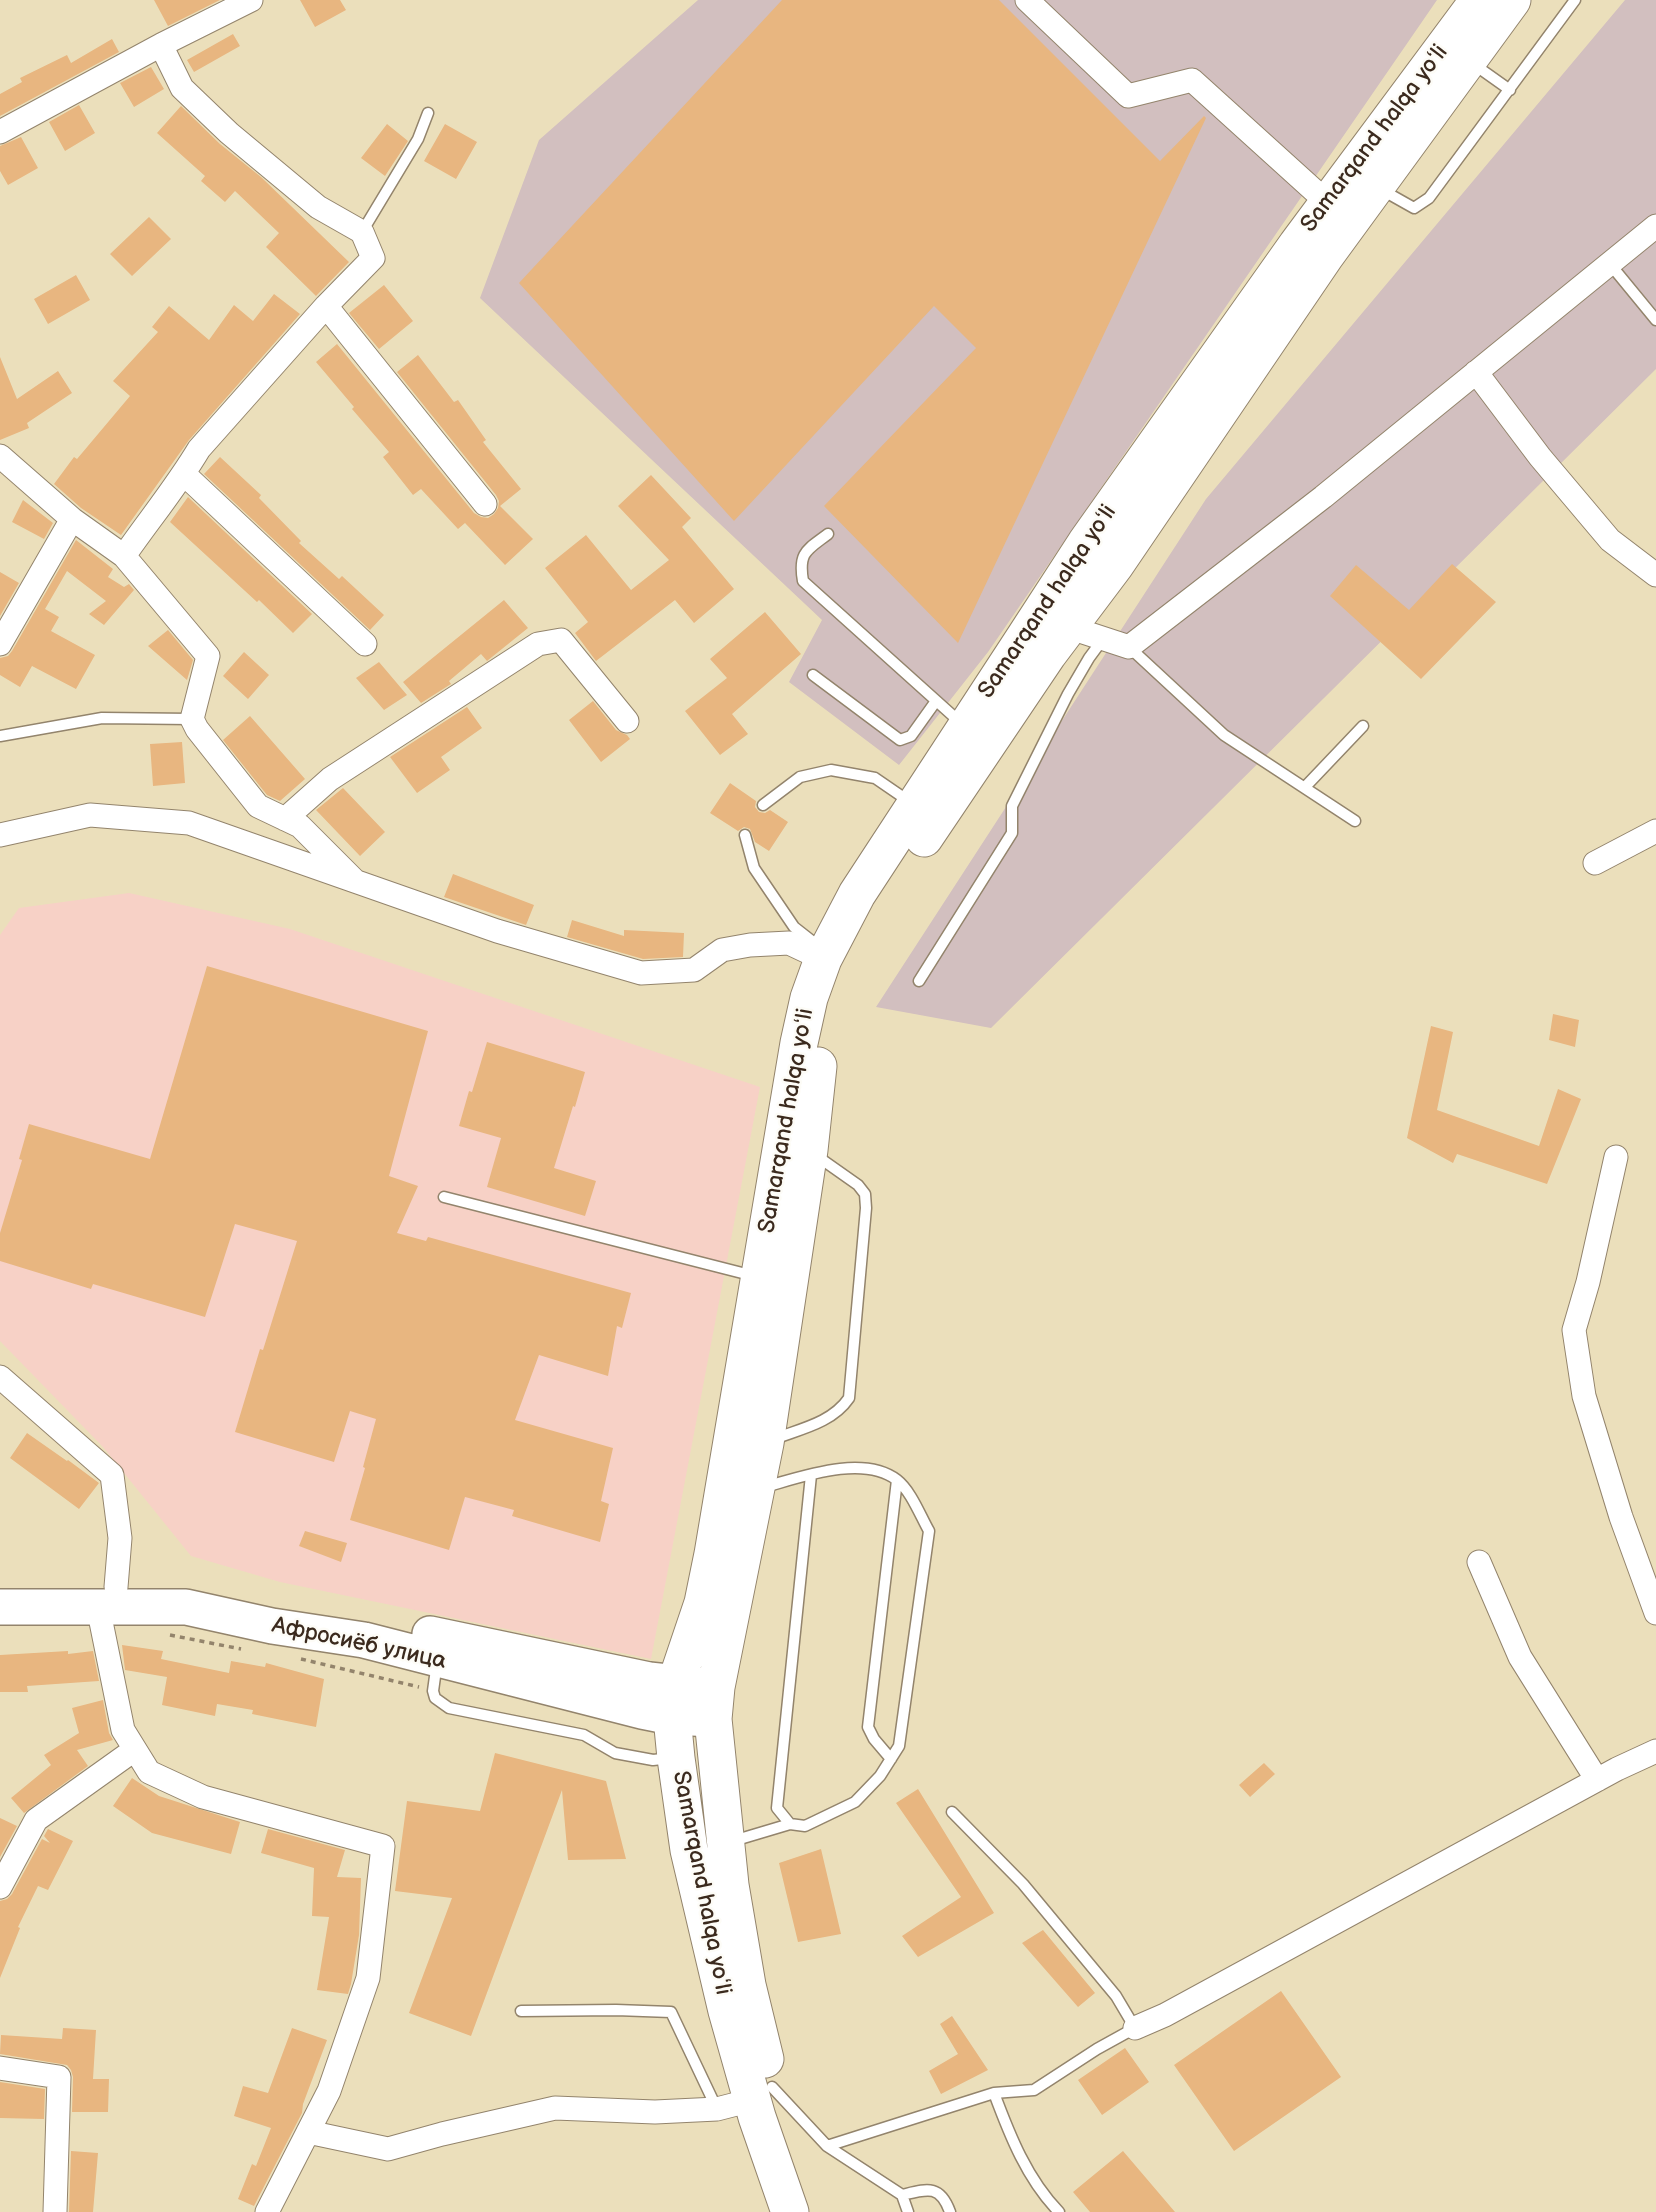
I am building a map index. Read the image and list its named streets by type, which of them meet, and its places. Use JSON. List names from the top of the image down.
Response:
{
  "streets": {
    "highway": ["Samarqand halqa yoʻli"],
    "main road": ["Афросиёб улица"]
  },
  "crossings": [
    ["Samarqand halqa yoʻli", "Афросиёб улица"]
  ]
}
